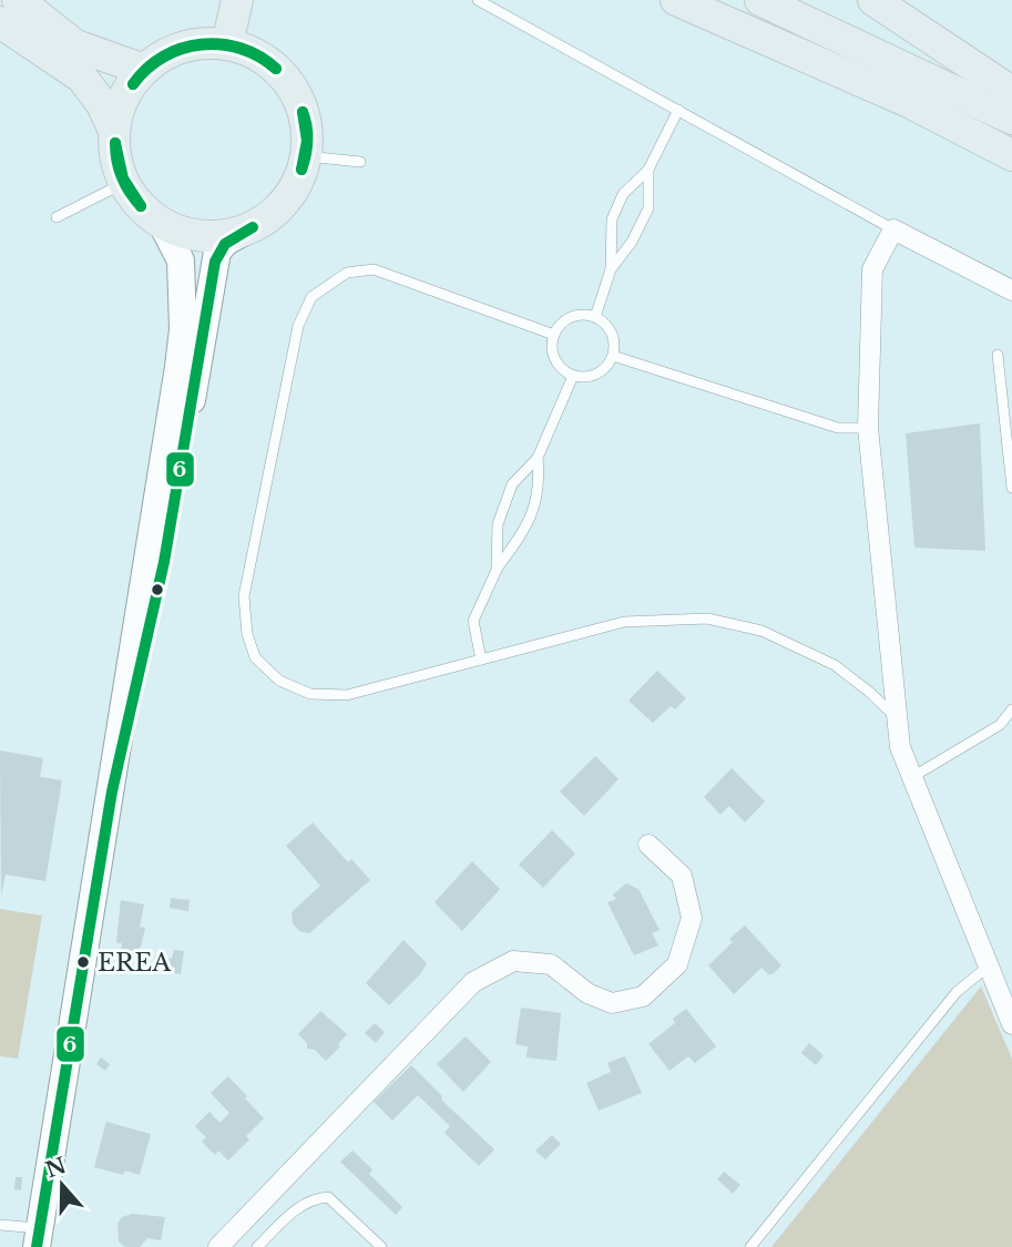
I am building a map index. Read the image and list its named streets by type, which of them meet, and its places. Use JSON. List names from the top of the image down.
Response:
{
  "places": ["EREA"],
  "lines": ["transit line 6"],
  "north": "top"
}
